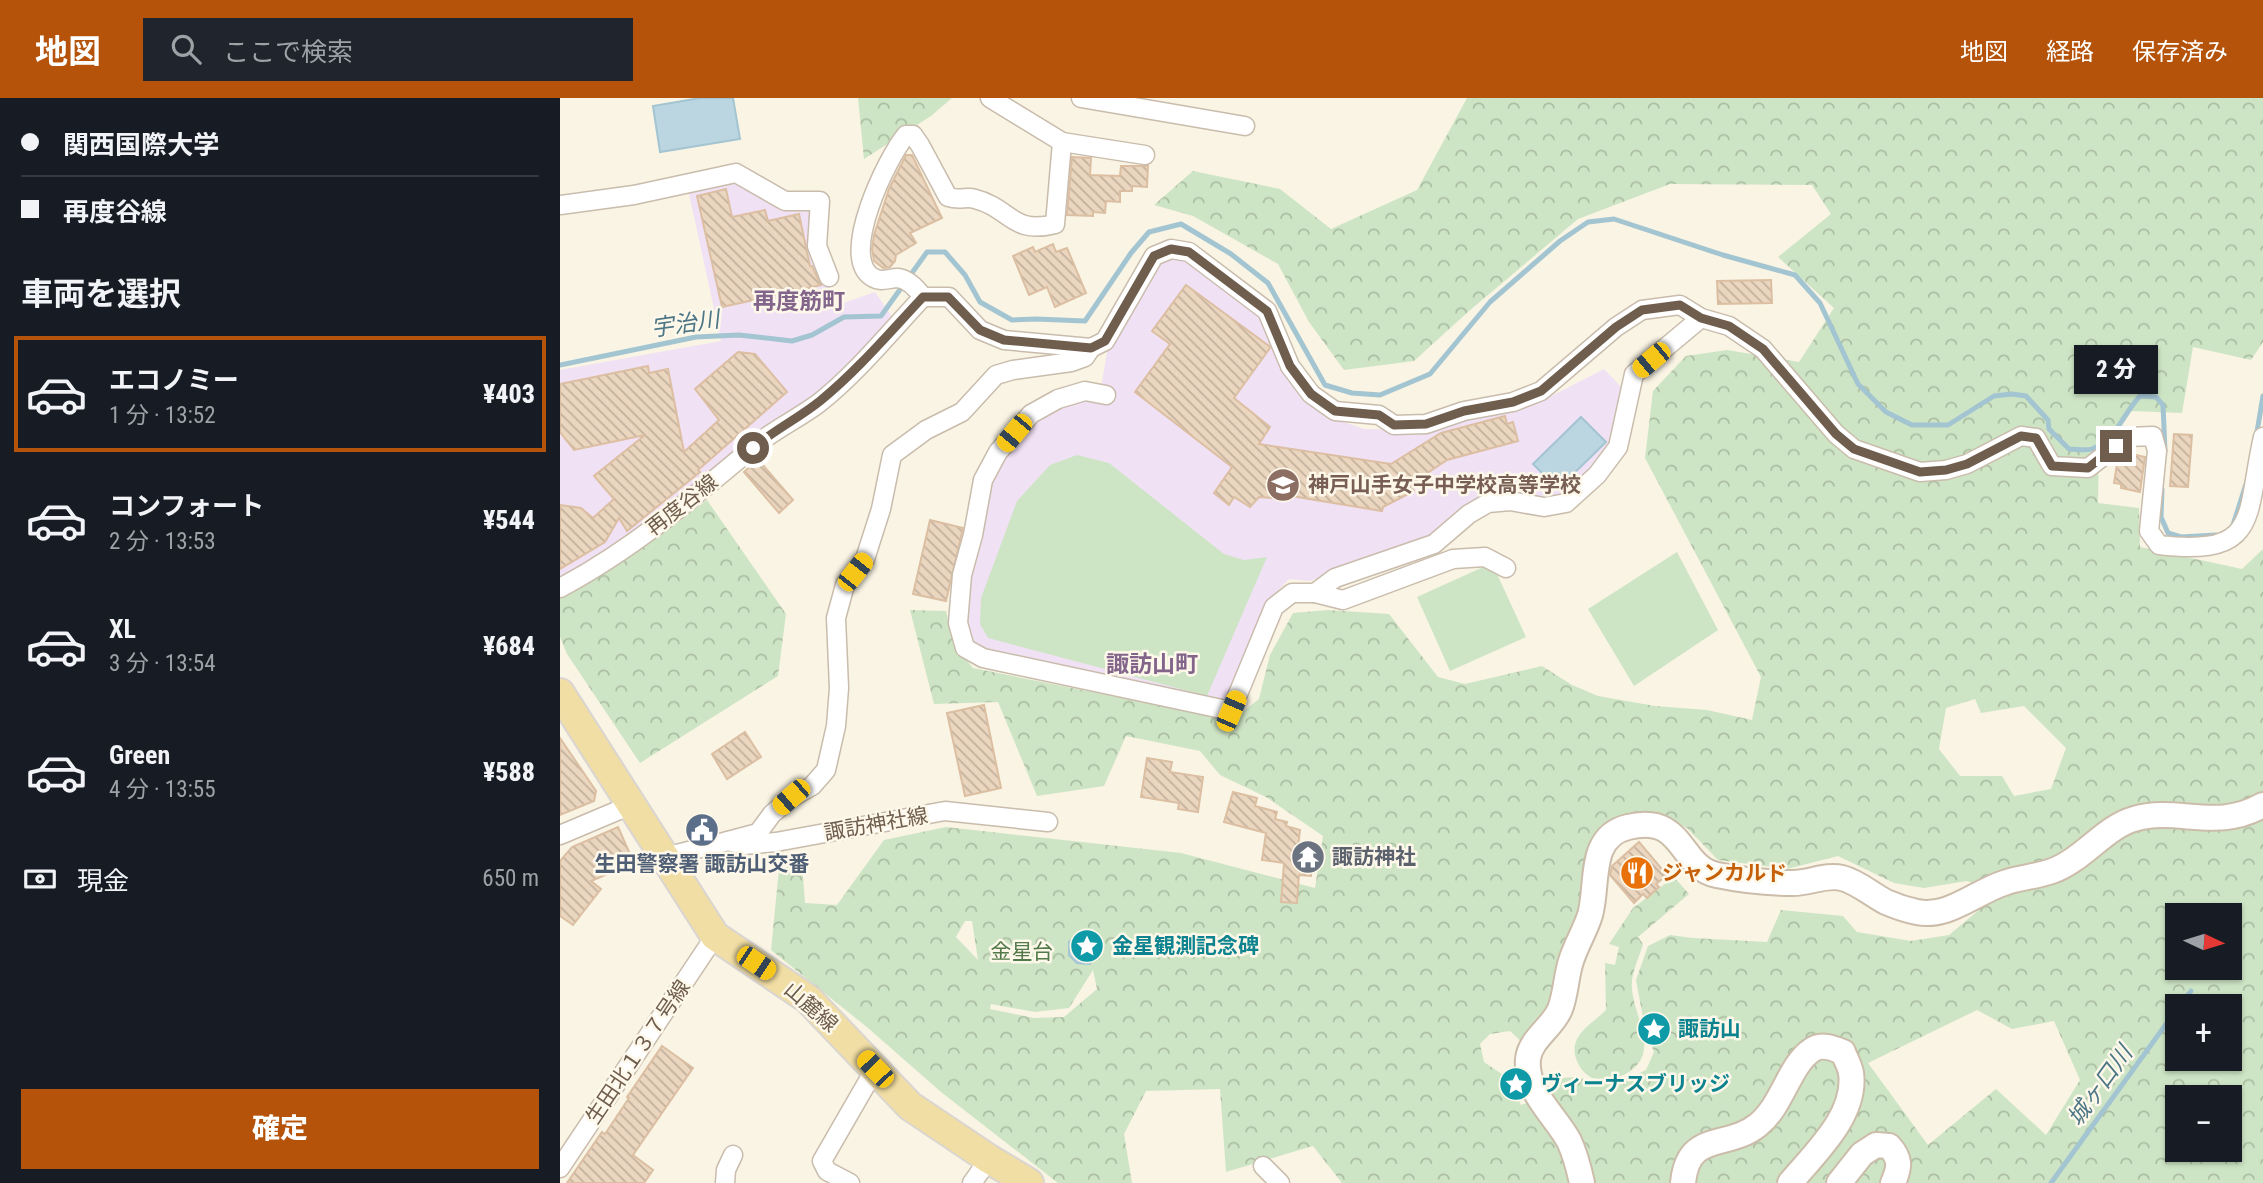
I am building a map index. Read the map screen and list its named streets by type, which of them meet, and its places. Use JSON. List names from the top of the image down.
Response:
{
  "streets": {
    "main road": ["山麓線"],
    "street": ["再度谷線", "諏訪神社線", "生田北１３７号線"]
  },
  "crossings": [
    ["諏訪神社線", "山麓線"],
    ["山麓線", "生田北１３７号線"]
  ],
  "districts": ["再度筋町", "諏訪山町"],
  "water": ["宇治川", "城ヶ口川"],
  "parks": ["金星台"],
  "places": {
    "school or university": ["神戸山手女子中学校高等学校"],
    "public building": ["生田警察署 諏訪山交番"],
    "temple": ["諏訪神社"],
    "restaurant": ["ジャンカルド"],
    "place": ["金星観測記念碑", "諏訪山", "ヴィーナスブリッジ"]
  },
  "north": "right",
  "page": {
    "header": "地図",
    "search": "ここで検索",
    "nav": ["地図", "経路", "保存済み"],
    "banner": ["関西国際大学", "再度谷線"],
    "heading": "車両を選択",
    "list": [
      {
        "name": "エコノミー",
        "note": "1 分 · 13:52",
        "value": "¥403"
      },
      {
        "name": "コンフォート",
        "note": "2 分 · 13:53",
        "value": "¥544"
      },
      {
        "name": "XL",
        "note": "3 分 · 13:54",
        "value": "¥684"
      },
      {
        "name": "Green",
        "note": "4 分 · 13:55",
        "value": "¥588"
      }
    ],
    "bubble": "2 分",
    "pay": ["現金", "650 m"],
    "map_buttons": ["+", "−"],
    "buttons": "確定"
  }
}
